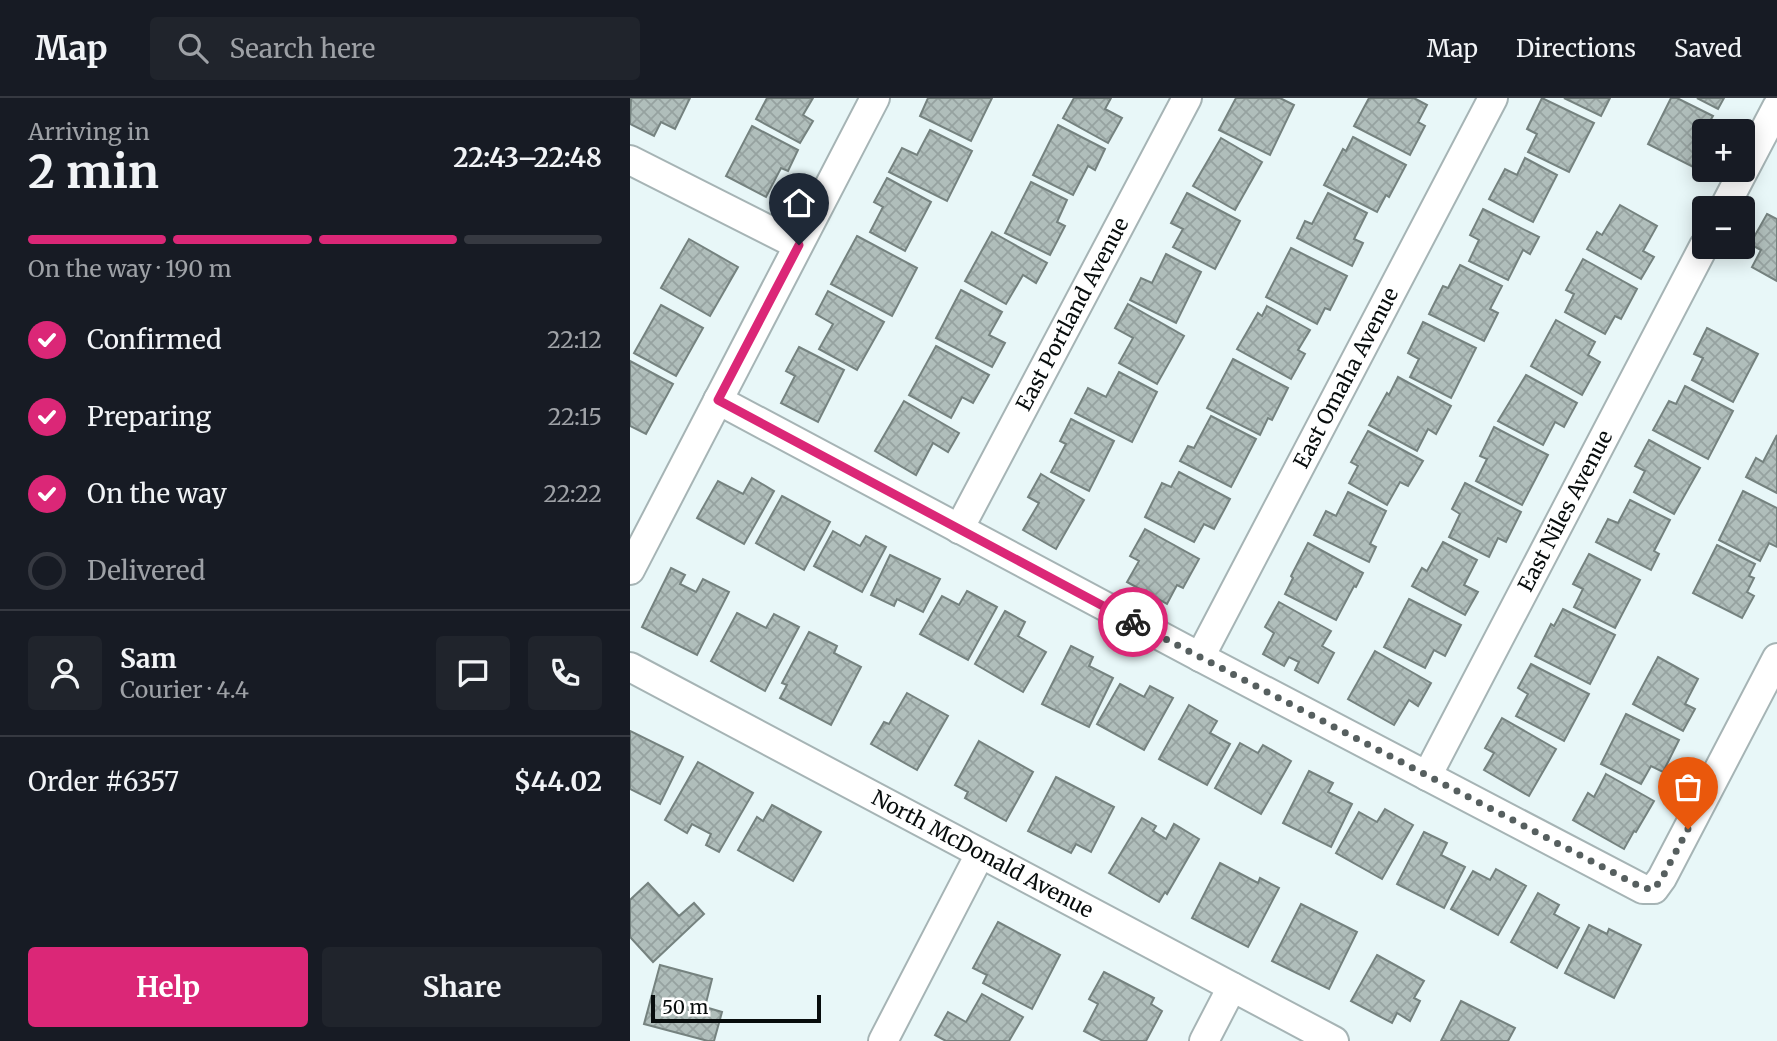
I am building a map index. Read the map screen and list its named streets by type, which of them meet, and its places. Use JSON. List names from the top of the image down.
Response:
{
  "streets": {
    "street": [
      "East Portland Avenue",
      "East Omaha Avenue",
      "East Niles Avenue",
      "North McDonald Avenue"
    ]
  },
  "scale_bar": "50 m",
  "page": {
    "header": "Map",
    "search": "Search here",
    "nav": ["Map", "Directions", "Saved"],
    "heading": ["2 min", "Arriving in", "22:43–22:48"],
    "panel": [
      "Sam",
      "Courier · 4.4",
      "Order #6357",
      "$44.02"
    ],
    "map_buttons": ["+", "−"],
    "bar": "On the way · 190 m",
    "list": [
      ["Confirmed", "22:12"],
      ["Preparing", "22:15"],
      ["On the way", "22:22"],
      "Delivered"
    ],
    "buttons": ["Help", "Share"],
    "scale": "50 m"
  }
}
